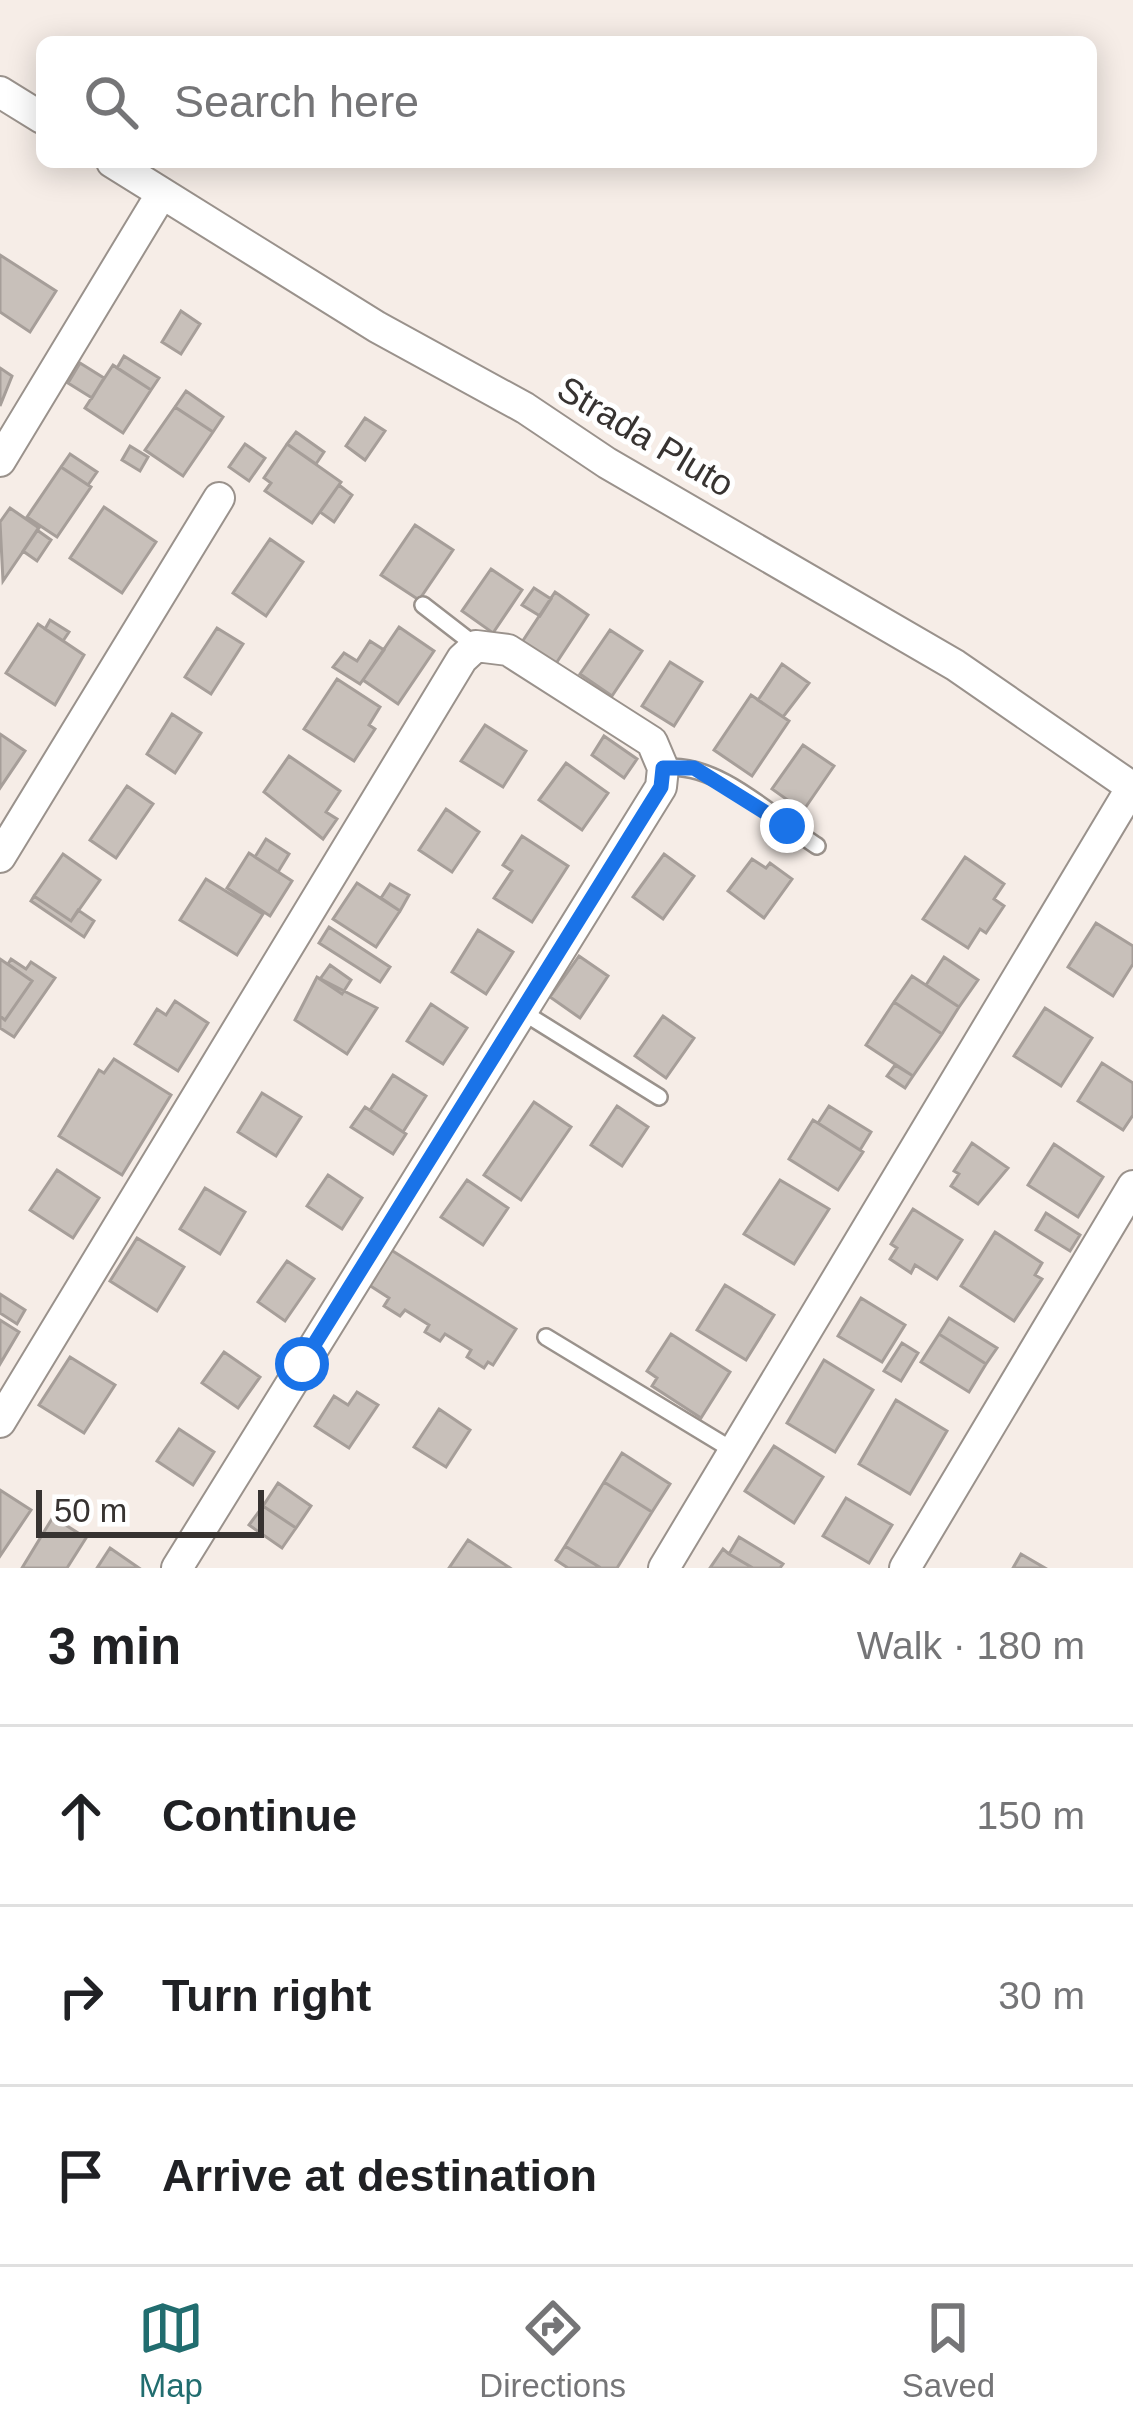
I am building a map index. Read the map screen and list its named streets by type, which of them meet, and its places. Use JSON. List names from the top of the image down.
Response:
{
  "streets": {
    "street": ["Strada Pluto"]
  },
  "scale_bar": "50 m",
  "page": {
    "search": "Search here",
    "scale": "50 m",
    "heading": ["3 min", "Walk · 180 m"],
    "list": [
      ["Continue", "150 m"],
      ["Turn right", "30 m"],
      "Arrive at destination"
    ],
    "nav": ["Map", "Directions", "Saved"]
  }
}
